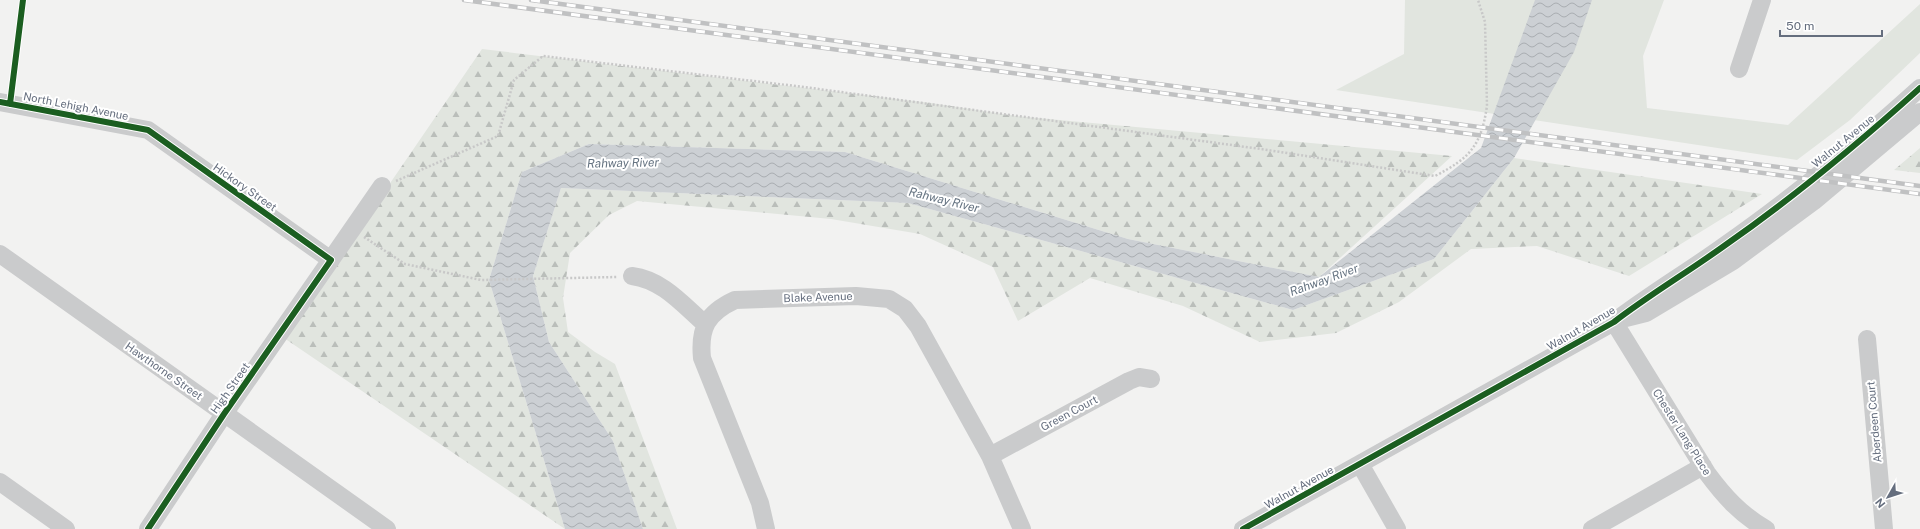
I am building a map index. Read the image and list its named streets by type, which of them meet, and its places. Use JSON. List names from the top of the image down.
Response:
{
  "streets": {
    "street": [
      "North Lehigh Avenue",
      "Walnut Avenue",
      "Hickory Street",
      "Blake Avenue",
      "Hawthorne Street",
      "High Street",
      "Green Court",
      "Aberdeen Court",
      "Chester Lang Place"
    ]
  },
  "crossings": [
    ["North Lehigh Avenue", "Hickory Street"],
    ["Walnut Avenue", "Chester Lang Place"],
    ["Hickory Street", "High Street"],
    ["Blake Avenue", "Green Court"],
    ["Hawthorne Street", "High Street"]
  ],
  "water": ["Rahway River"],
  "scale_bar": "50 m",
  "north": "bottom left"
}
